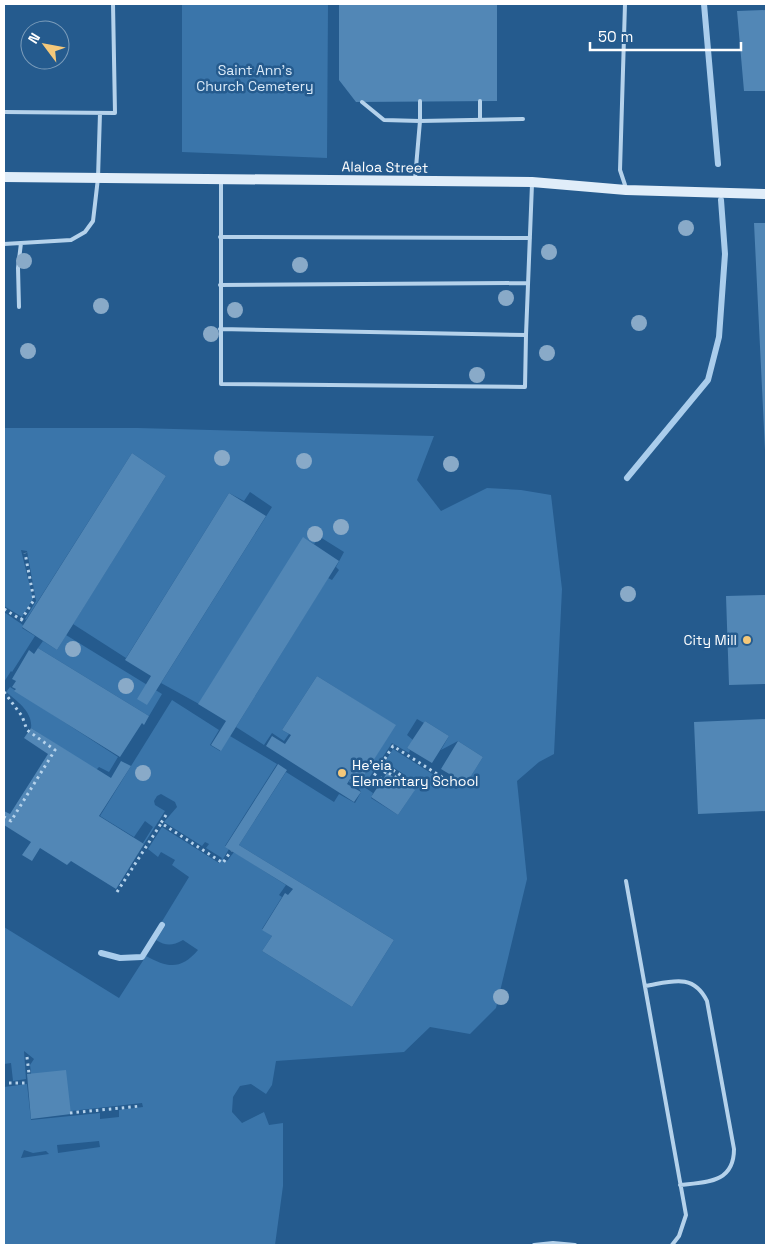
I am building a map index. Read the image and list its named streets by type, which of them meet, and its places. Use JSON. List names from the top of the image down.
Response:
{
  "streets": {
    "street": ["Alaloa Street"]
  },
  "parks": ["Saint Ann's Church Cemetery"],
  "places": ["City Mill", "He'eia Elementary School"],
  "scale_bar": "50 m",
  "north": "top left"
}
